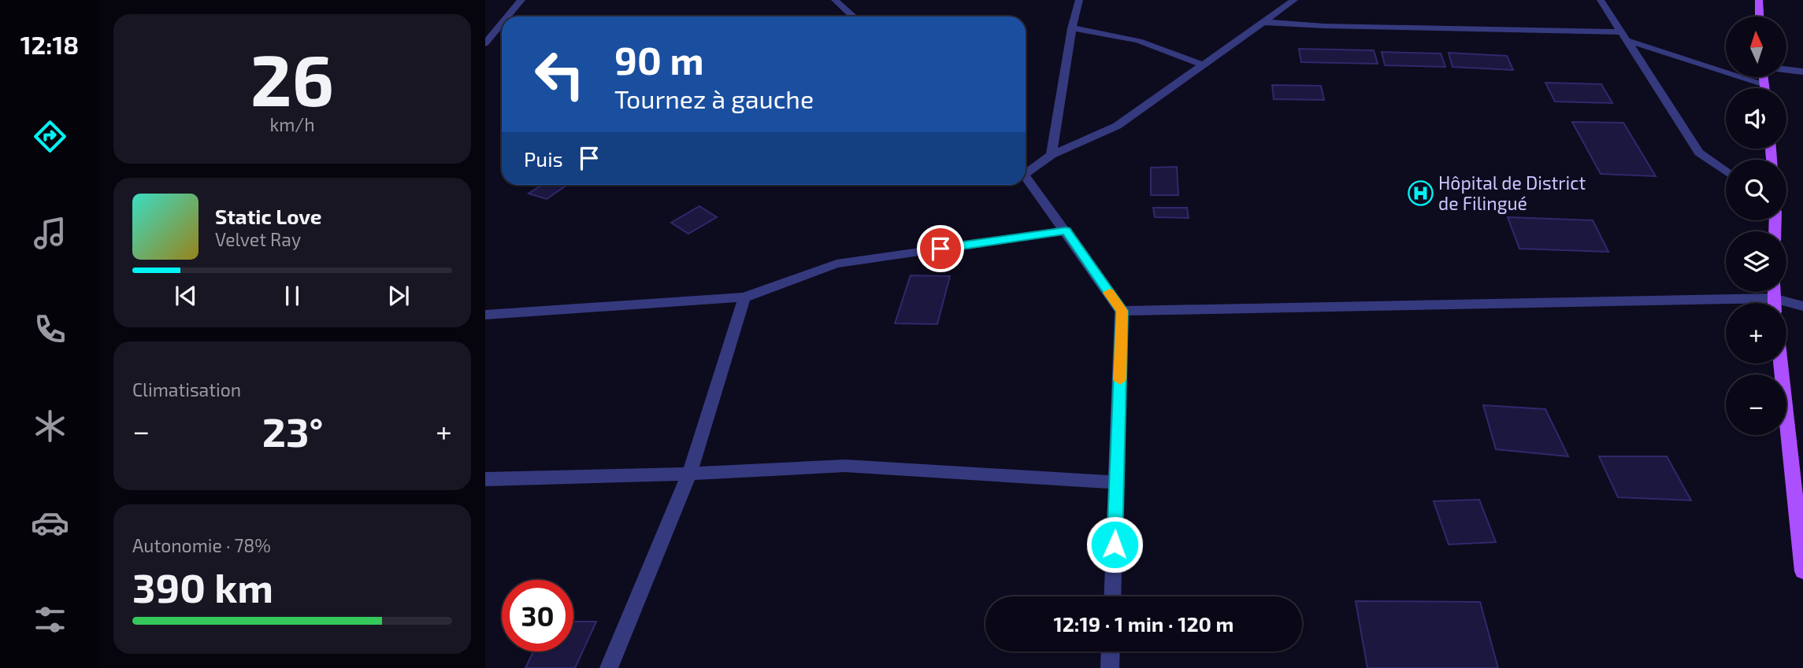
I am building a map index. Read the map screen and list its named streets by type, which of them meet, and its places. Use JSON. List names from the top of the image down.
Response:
{
  "places": {
    "hospital": ["Hôpital de District de Filingué"]
  },
  "north": "top",
  "page": {
    "tabs": "12:18",
    "tile": [
      ["26", "km/h"],
      "Climatisation",
      ["Autonomie · 78%", "390 km"]
    ],
    "map_buttons": ["+", "−"],
    "turn": ["90 m", "Tournez à gauche"],
    "then": "Puis",
    "song": ["Static Love", "Velvet Ray"],
    "heat": ["−", "23°", "+"],
    "limit": "30",
    "trip": "12:19 · 1 min · 120 m"
  }
}
